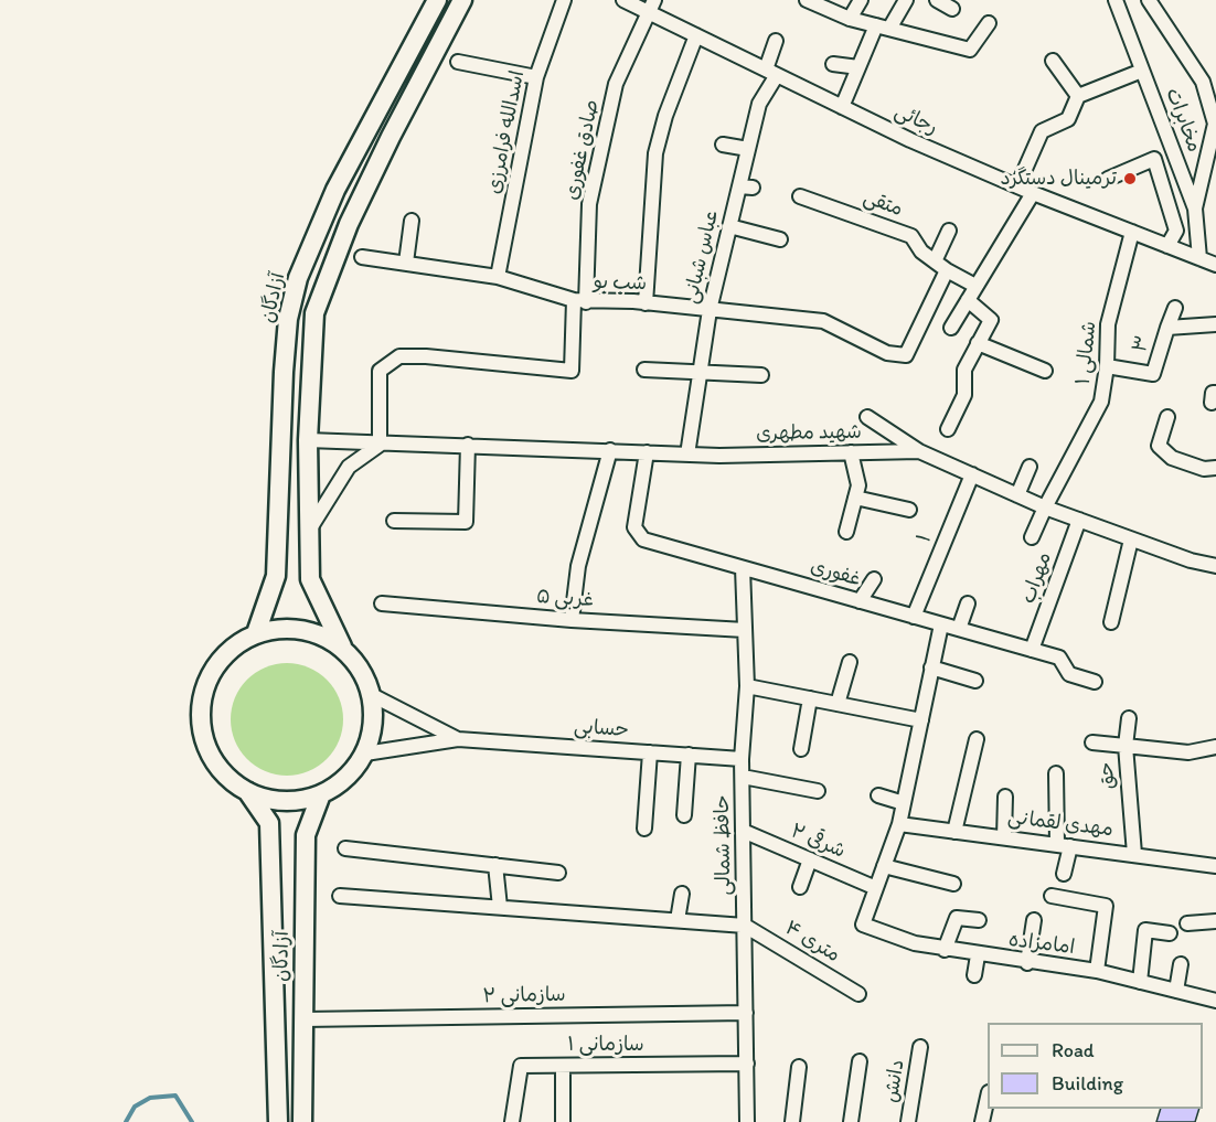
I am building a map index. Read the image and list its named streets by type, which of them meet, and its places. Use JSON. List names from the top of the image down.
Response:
{
  "streets": {
    "main road": ["آزادگان"],
    "street": [
      "رجائی",
      "مخابرات",
      "اسدالله فرامرزی",
      "صادق غفوری",
      "متقی",
      "عباس شبانی",
      "شب بو",
      "۳",
      "۱ شمالی",
      "شهید مطهری",
      "۱",
      "غفوری",
      "مهراب",
      "۵ غربی",
      "حسابی",
      "حق",
      "مهدی لقمانی",
      "۲ شرقی",
      "حافظ شمالی",
      "۴ متری",
      "امامزاده",
      "سازمانی ۲",
      "سازمانی ۱",
      "دانش"
    ]
  },
  "crossings": [
    ["رجائی", "مخابرات"],
    ["رجائی", "صادق غفوری"],
    ["رجائی", "عباس شبانی"],
    ["رجائی", "۱ شمالی"],
    ["صادق غفوری", "شب بو"],
    ["متقی", "شب بو"],
    ["عباس شبانی", "شب بو"],
    ["عباس شبانی", "شهید مطهری"],
    ["شب بو", "شهید مطهری"],
    ["آزادگان", "حسابی"],
    ["آزادگان", "سازمانی ۲"],
    ["۳", "۱ شمالی"],
    ["۱ شمالی", "شهید مطهری"],
    ["شهید مطهری", "۱"],
    ["شهید مطهری", "غفوری"],
    ["شهید مطهری", "مهراب"],
    ["۱", "غفوری"],
    ["غفوری", "مهراب"],
    ["غفوری", "حافظ شمالی"],
    ["۵ غربی", "حافظ شمالی"],
    ["حسابی", "حافظ شمالی"],
    ["حق", "مهدی لقمانی"],
    ["۲ شرقی", "حافظ شمالی"],
    ["۲ شرقی", "امامزاده"],
    ["حافظ شمالی", "۴ متری"],
    ["حافظ شمالی", "سازمانی ۲"],
    ["حافظ شمالی", "سازمانی ۱"]
  ],
  "places": ["ترمینال دستگرد"],
  "legend": ["Road", "Building"]
}
